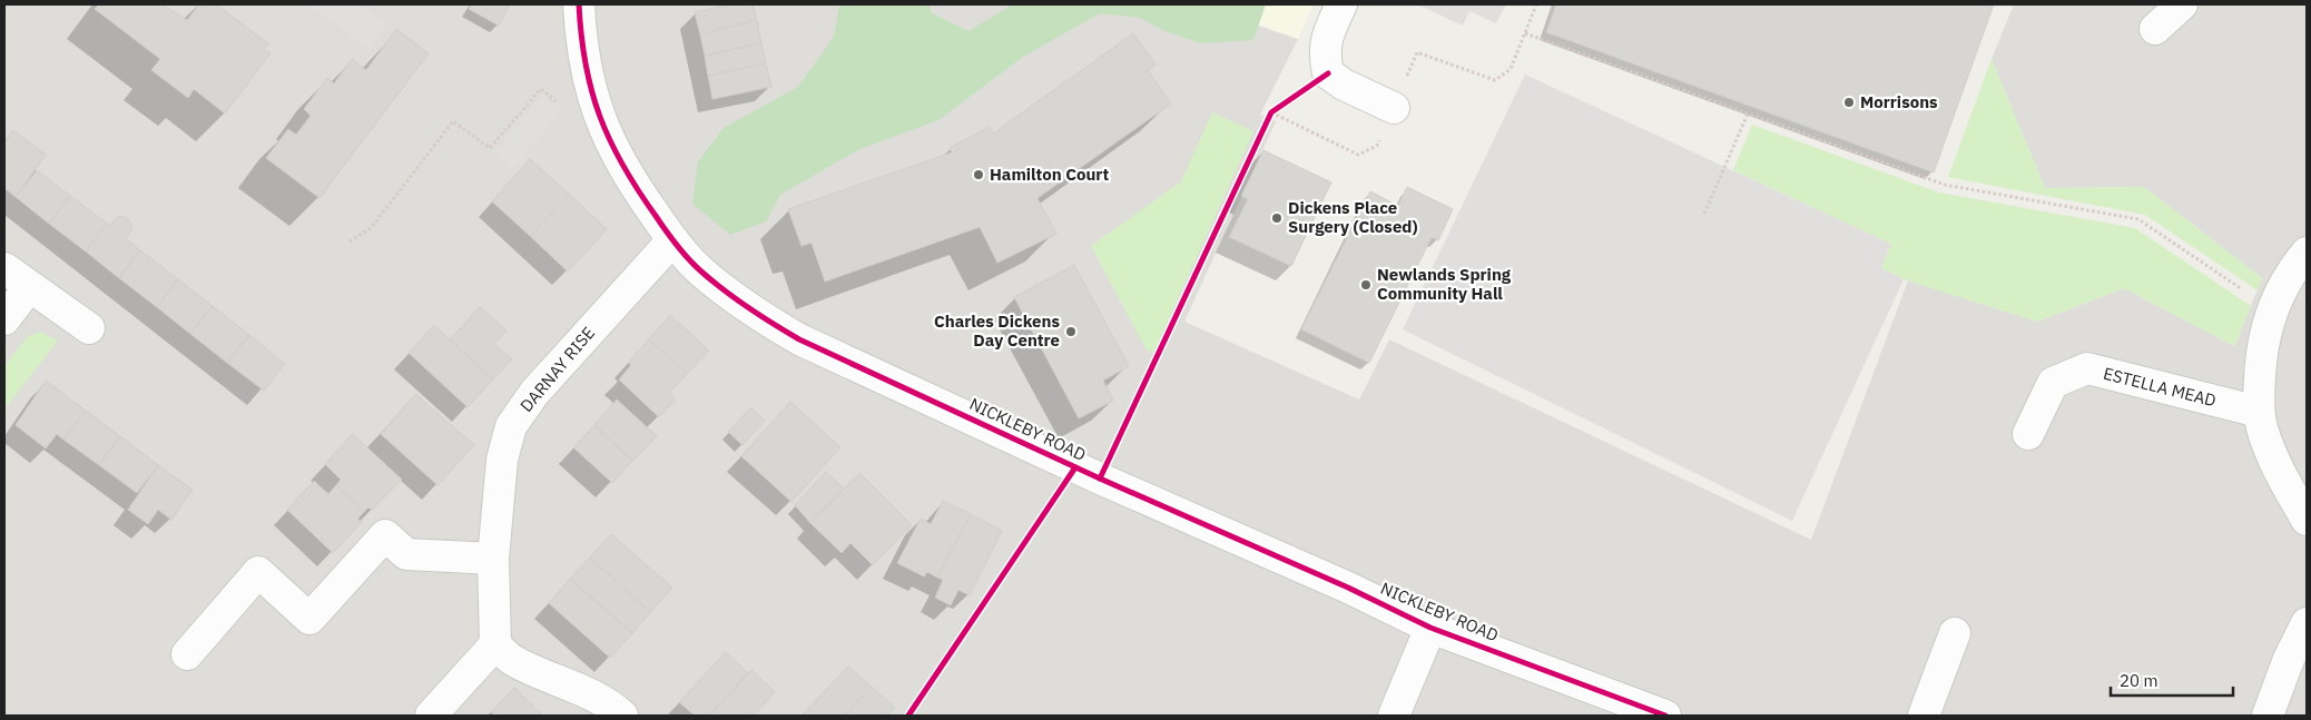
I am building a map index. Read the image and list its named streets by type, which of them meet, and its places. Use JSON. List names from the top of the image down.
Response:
{
  "streets": {
    "street": ["DARNAY RISE", "ESTELLA MEAD", "NICKLEBY ROAD"]
  },
  "crossings": [
    ["DARNAY RISE", "NICKLEBY ROAD"]
  ],
  "places": [
    "Morrisons",
    "Hamilton Court",
    "Dickens Place Surgery (Closed)",
    "Newlands Spring Community Hall",
    "Charles Dickens Day Centre"
  ],
  "scale_bar": "20 m"
}
